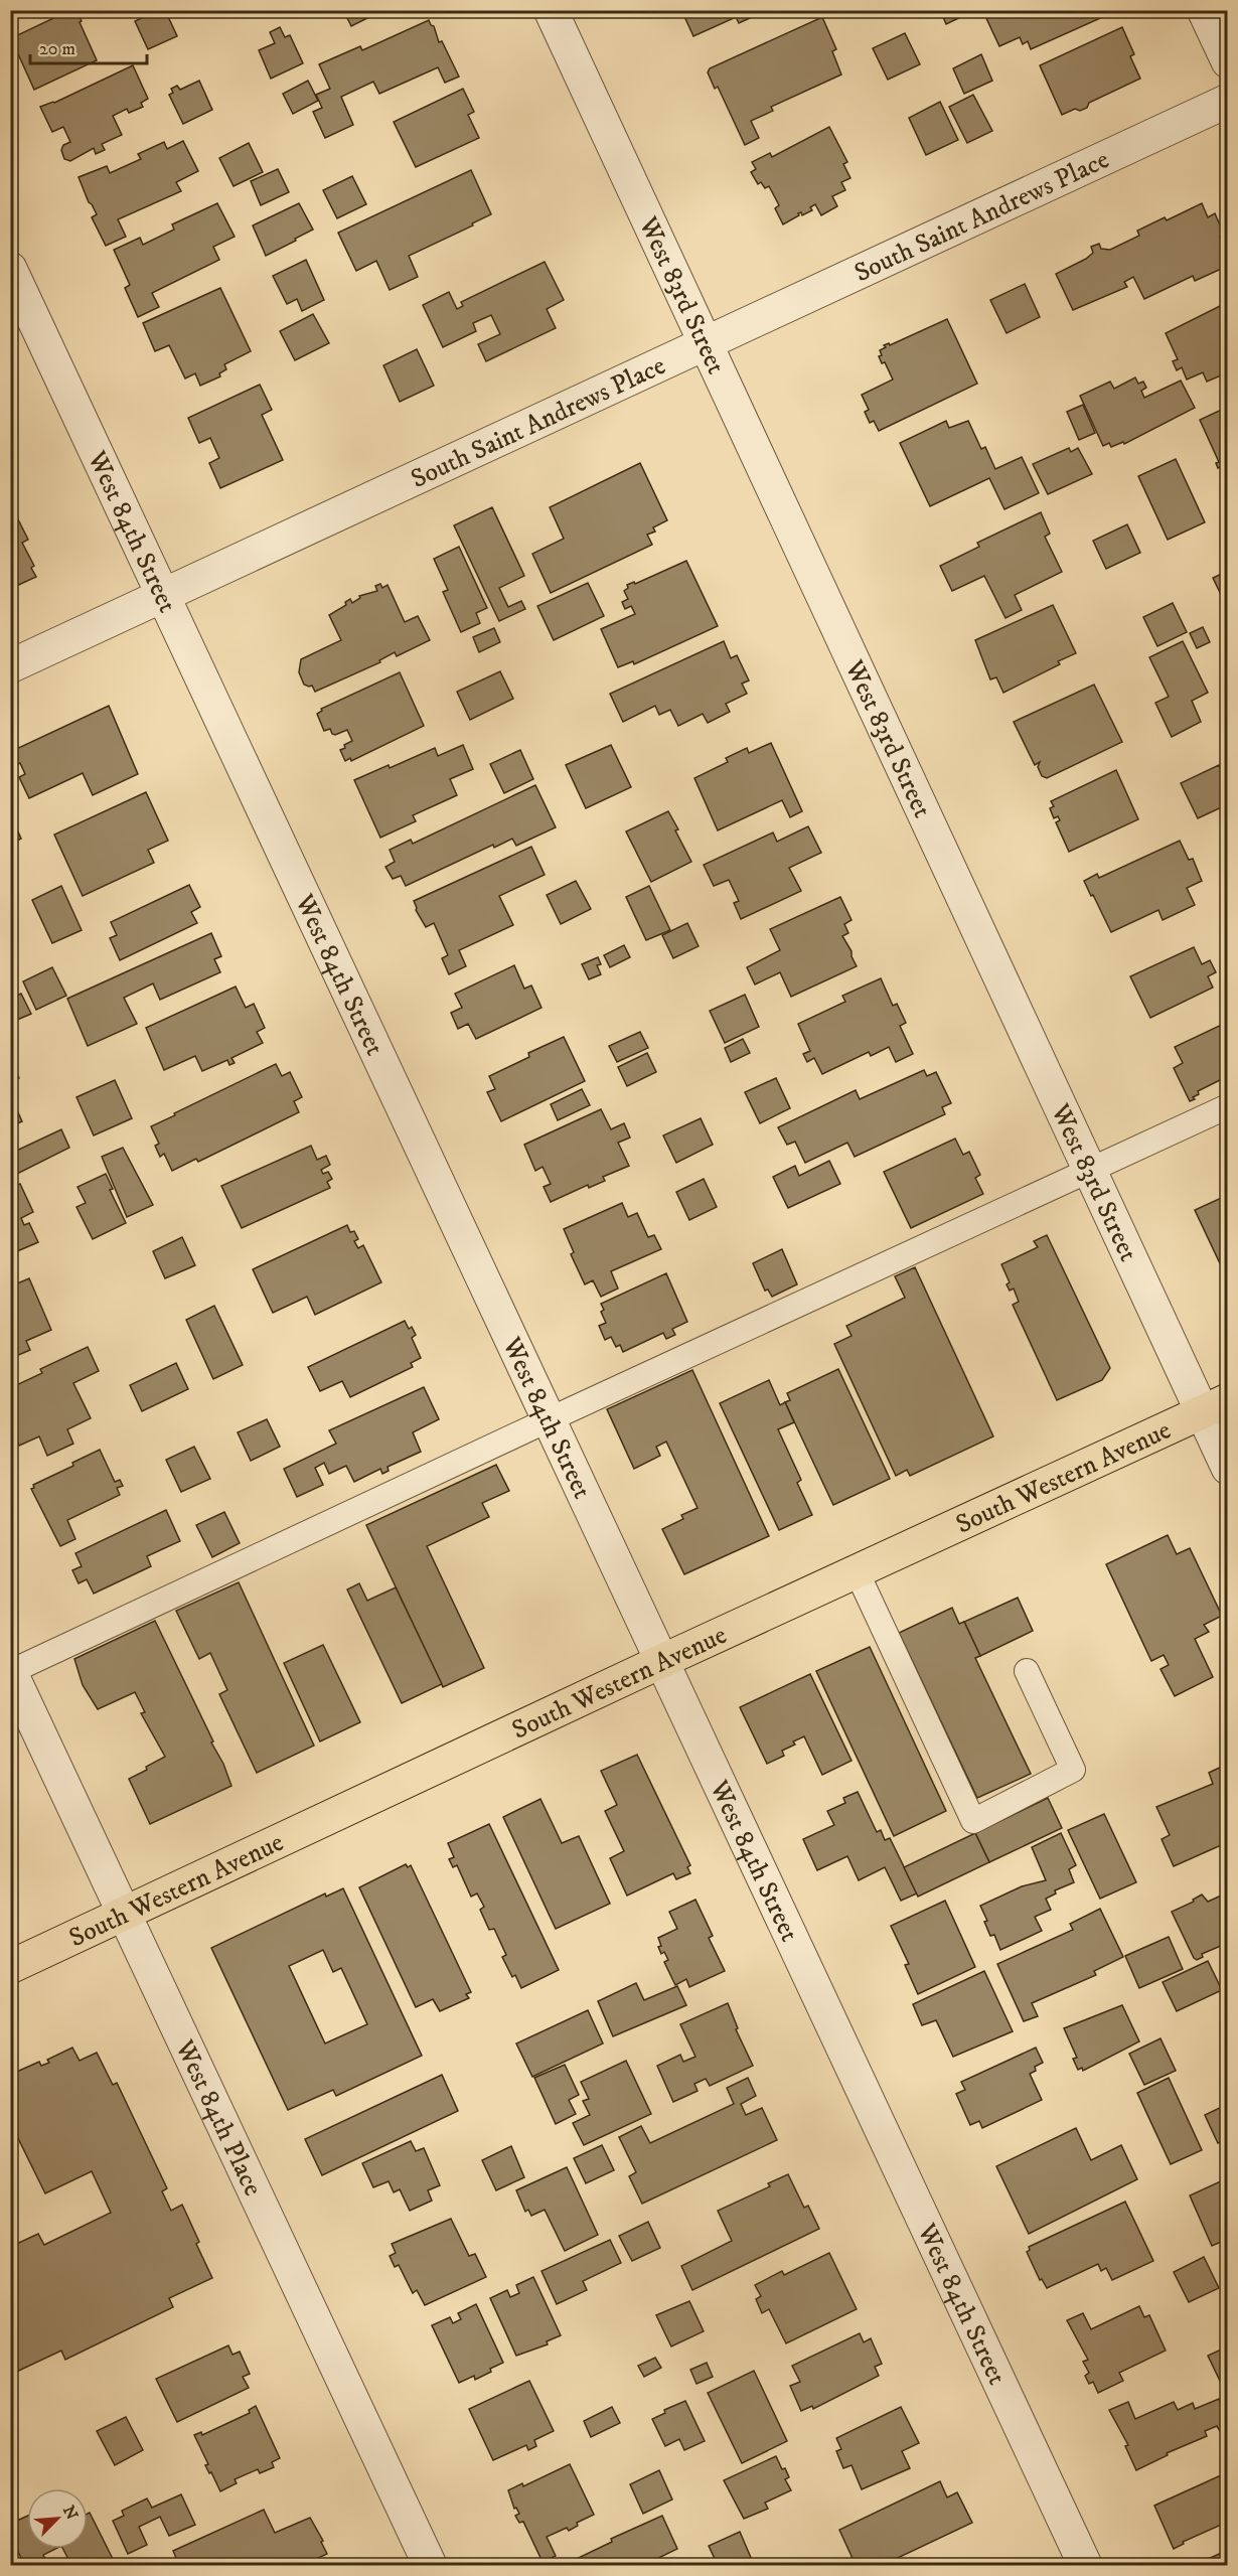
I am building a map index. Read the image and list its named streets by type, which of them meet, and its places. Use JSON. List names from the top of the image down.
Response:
{
  "streets": {
    "main road": ["South Western Avenue"],
    "street": [
      "South Saint Andrews Place",
      "West 83rd Street",
      "West 84th Street",
      "West 84th Place"
    ]
  },
  "crossings": [
    ["South Saint Andrews Place", "West 83rd Street"],
    ["South Saint Andrews Place", "West 84th Street"],
    ["West 83rd Street", "South Western Avenue"],
    ["West 84th Street", "South Western Avenue"],
    ["South Western Avenue", "West 84th Place"]
  ],
  "scale_bar": "20 m",
  "north": "top right"
}
